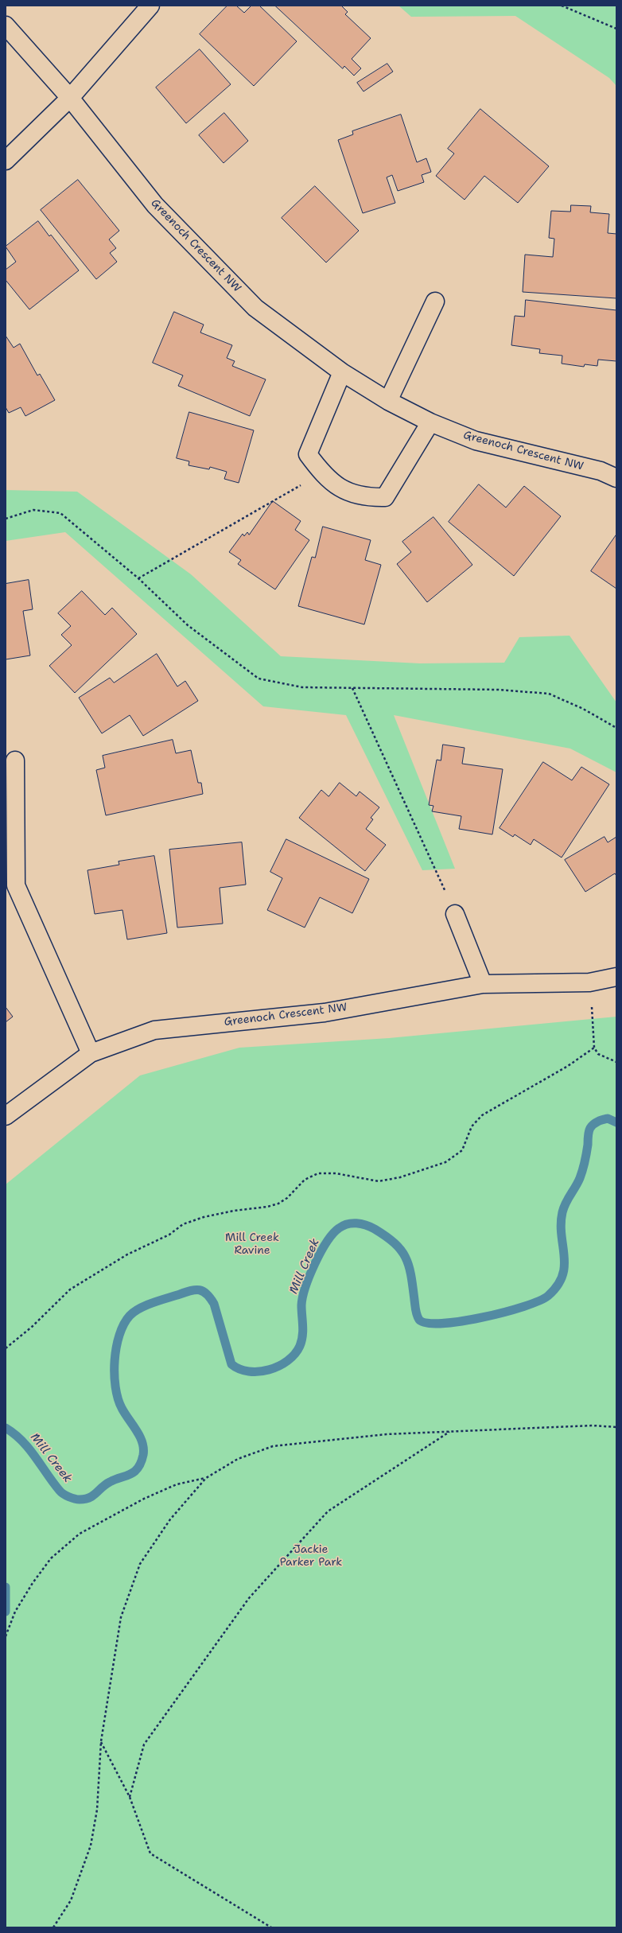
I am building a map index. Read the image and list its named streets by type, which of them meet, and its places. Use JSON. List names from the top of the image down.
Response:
{
  "streets": {
    "street": ["Greenoch Crescent NW"]
  },
  "water": ["Mill Creek"],
  "parks": ["Mill Creek Ravine", "Jackie Parker Park"]
}
